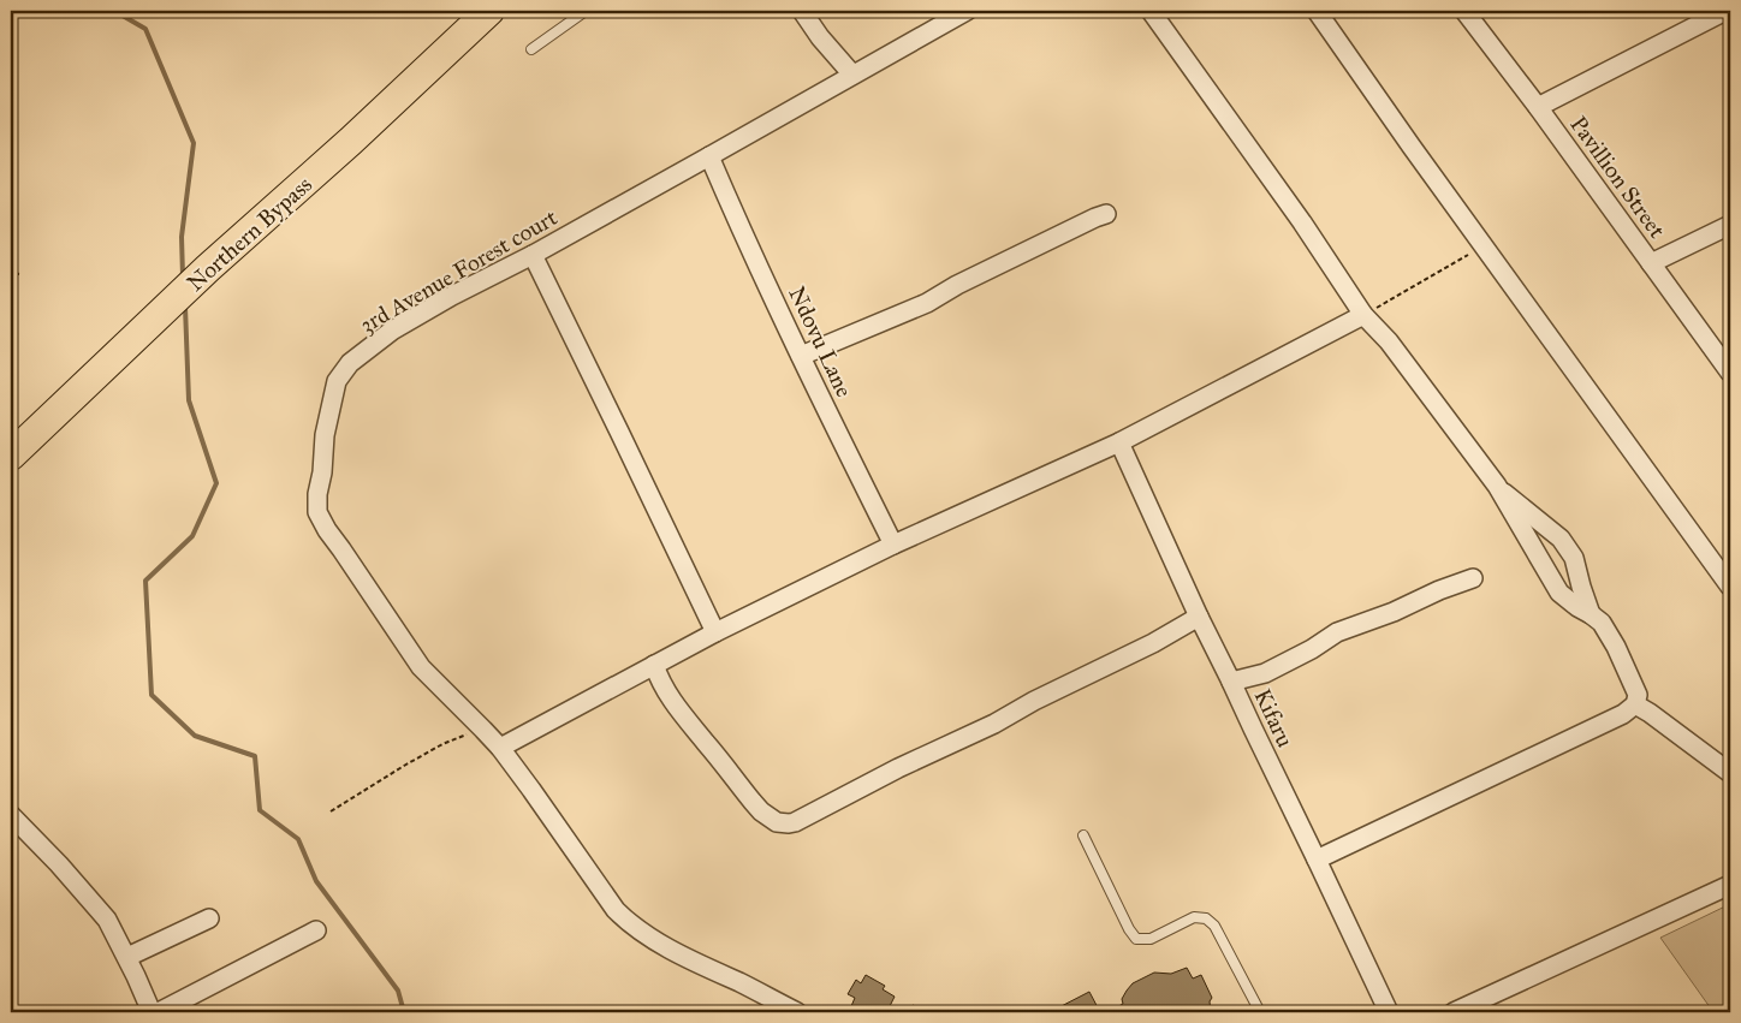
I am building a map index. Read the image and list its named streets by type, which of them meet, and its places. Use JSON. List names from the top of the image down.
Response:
{
  "streets": {
    "main road": ["Northern Bypass"],
    "street": [
      "Pavillion Street",
      "3rd Avenue Forest court",
      "Ndovu Lane",
      "Kifaru"
    ]
  },
  "crossings": [
    ["3rd Avenue Forest court", "Ndovu Lane"]
  ]
}
